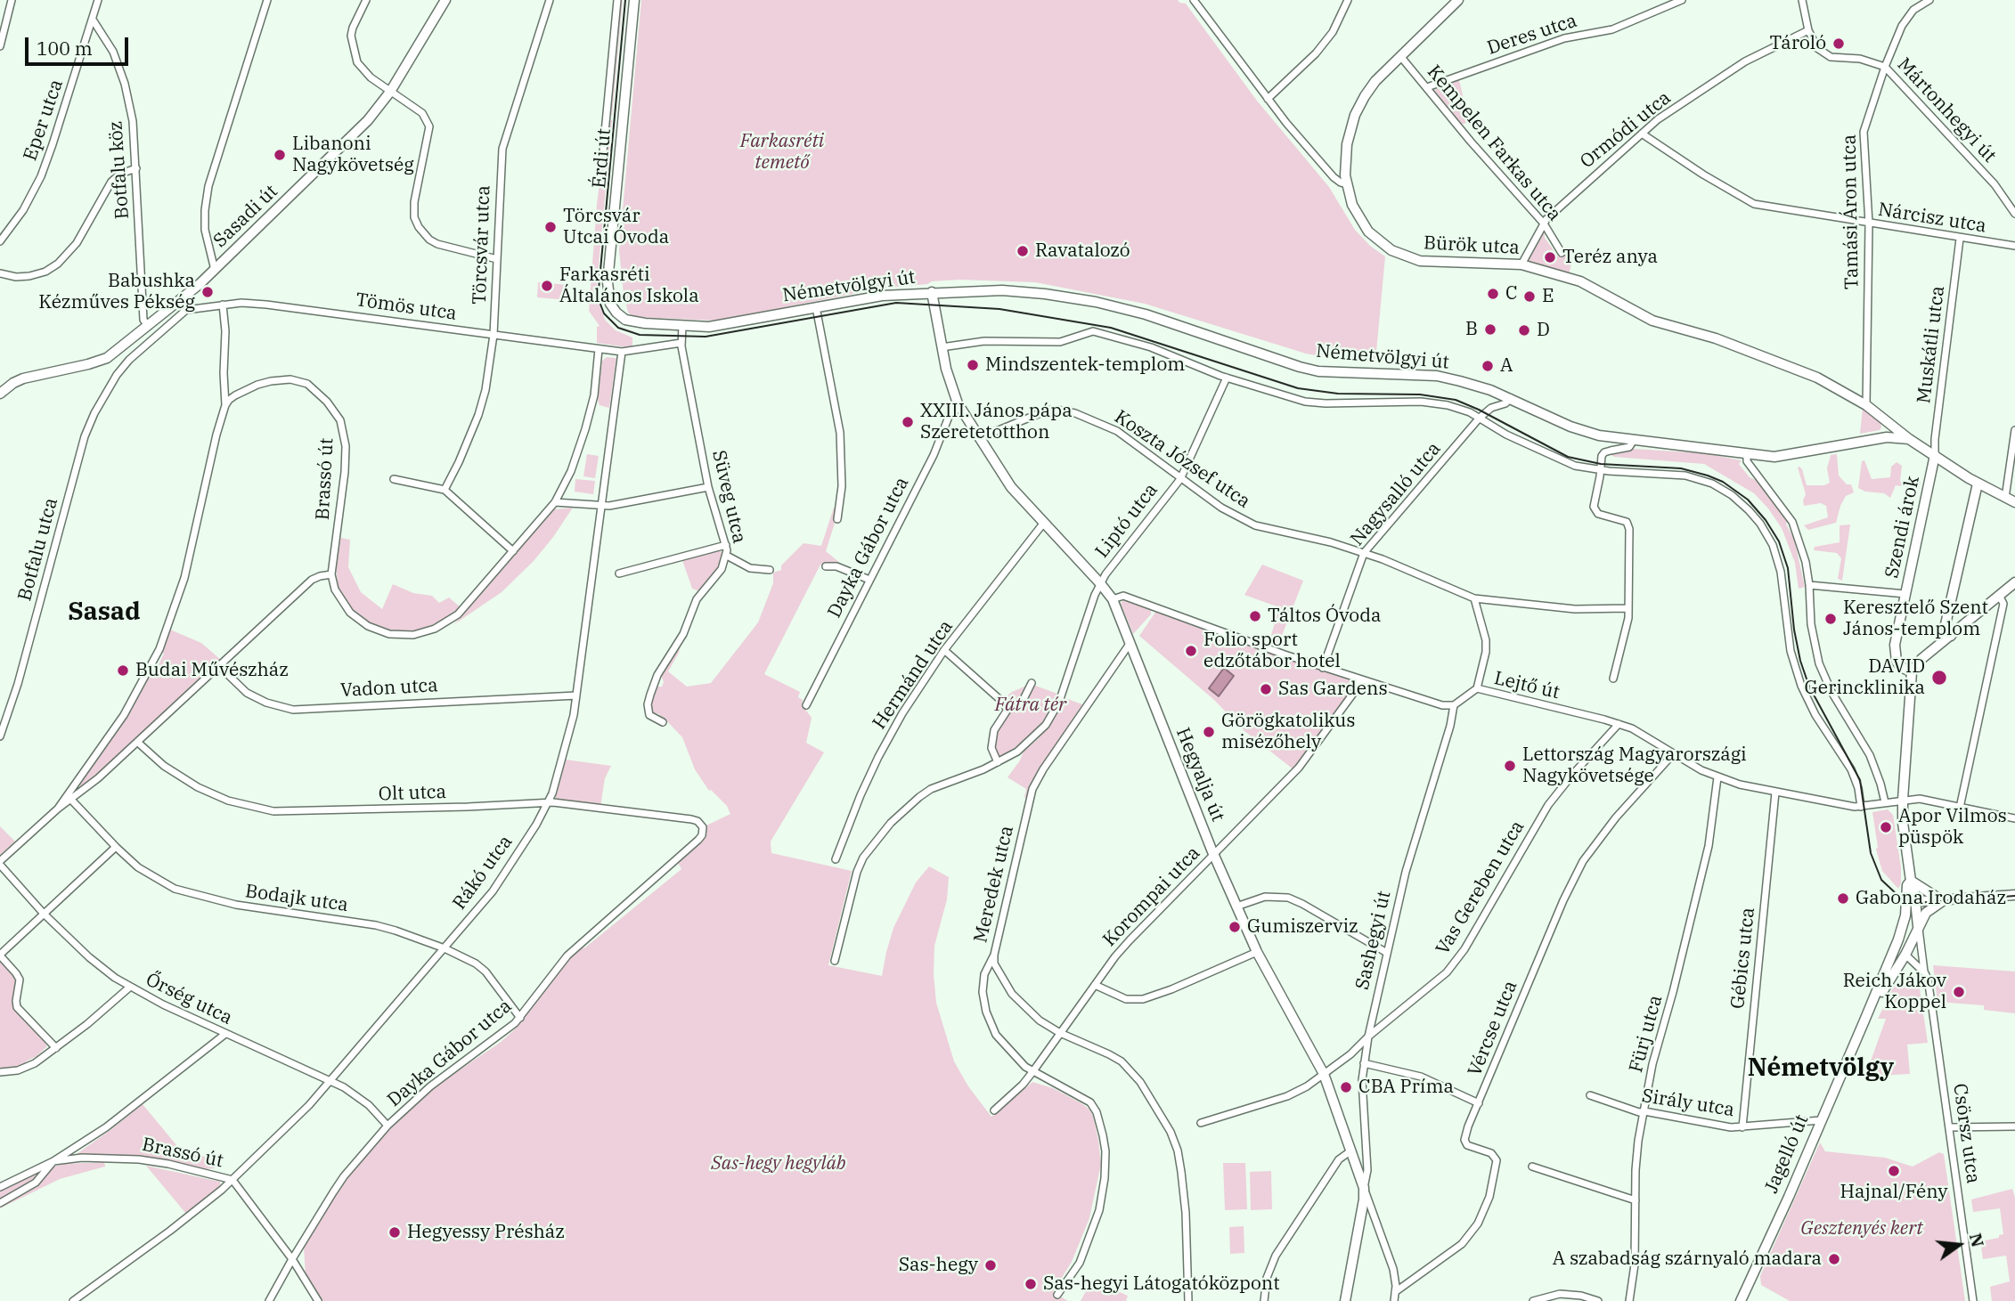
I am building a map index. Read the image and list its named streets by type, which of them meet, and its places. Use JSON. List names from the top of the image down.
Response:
{
  "streets": {
    "street": [
      "Deres utca",
      "Mártonhegyi út",
      "Eper utca",
      "Ormódi utca",
      "Kempelen Farkas utca",
      "Érdi út",
      "Botfalu köz",
      "Tamási Áron utca",
      "Sasadi út",
      "Nárcisz utca",
      "Törcsvár utca",
      "Bürök utca",
      "Németvölgyi út",
      "Tömös utca",
      "Muskátli utca",
      "Koszta József utca",
      "Brassó út",
      "Nagysalló utca",
      "Süveg utca",
      "Liptó utca",
      "Szendi árok",
      "Dayka Gábor utca",
      "Botfalu utca",
      "Hermánd utca",
      "Lejtő út",
      "Vadon utca",
      "Hegyalja út",
      "Olt utca",
      "Rákó utca",
      "Meredek utca",
      "Vas Gereben utca",
      "Korompai utca",
      "Bodajk utca",
      "Sashegyi út",
      "Gébics utca",
      "Őrség utca",
      "Vércse utca",
      "Fürj utca",
      "Sirály utca",
      "Csörsz utca",
      "Jagelló út"
    ]
  },
  "crossings": [
    ["Deres utca", "Kempelen Farkas utca"],
    ["Mártonhegyi út", "Ormódi utca"],
    ["Mártonhegyi út", "Tamási Áron utca"],
    ["Eper utca", "Botfalu köz"],
    ["Ormódi utca", "Kempelen Farkas utca"],
    ["Ormódi utca", "Nárcisz utca"],
    ["Ormódi utca", "Bürök utca"],
    ["Kempelen Farkas utca", "Bürök utca"],
    ["Érdi út", "Németvölgyi út"],
    ["Botfalu köz", "Sasadi út"],
    ["Tamási Áron utca", "Nárcisz utca"],
    ["Tamási Áron utca", "Bürök utca"],
    ["Nárcisz utca", "Muskátli utca"],
    ["Törcsvár utca", "Tömös utca"],
    ["Bürök utca", "Németvölgyi út"],
    ["Németvölgyi út", "Muskátli utca"],
    ["Németvölgyi út", "Nagysalló utca"],
    ["Németvölgyi út", "Süveg utca"],
    ["Németvölgyi út", "Szendi árok"],
    ["Németvölgyi út", "Hegyalja út"],
    ["Tömös utca", "Brassó út"],
    ["Muskátli utca", "Szendi árok"],
    ["Koszta József utca", "Nagysalló utca"],
    ["Koszta József utca", "Liptó utca"],
    ["Koszta József utca", "Hegyalja út"],
    ["Brassó út", "Dayka Gábor utca"],
    ["Brassó út", "Rákó utca"],
    ["Liptó utca", "Hegyalja út"],
    ["Dayka Gábor utca", "Hegyalja út"],
    ["Dayka Gábor utca", "Olt utca"],
    ["Dayka Gábor utca", "Bodajk utca"],
    ["Dayka Gábor utca", "Őrség utca"],
    ["Hermánd utca", "Hegyalja út"],
    ["Lejtő út", "Vas Gereben utca"],
    ["Lejtő út", "Sashegyi út"],
    ["Lejtő út", "Gébics utca"],
    ["Lejtő út", "Vércse utca"],
    ["Lejtő út", "Fürj utca"],
    ["Vadon utca", "Rákó utca"],
    ["Hegyalja út", "Meredek utca"],
    ["Hegyalja út", "Vas Gereben utca"],
    ["Hegyalja út", "Korompai utca"],
    ["Hegyalja út", "Sashegyi út"],
    ["Olt utca", "Rákó utca"],
    ["Rákó utca", "Bodajk utca"],
    ["Rákó utca", "Őrség utca"],
    ["Meredek utca", "Korompai utca"],
    ["Vas Gereben utca", "Sashegyi út"],
    ["Gébics utca", "Sirály utca"],
    ["Fürj utca", "Sirály utca"],
    ["Sirály utca", "Jagelló út"],
    ["Csörsz utca", "Jagelló út"]
  ],
  "districts": ["Sasad", "Németvölgy"],
  "parks": [
    "Farkasréti temető",
    "Fátra tér",
    "Sas-hegy hegyláb",
    "Gesztenyés kert"
  ],
  "places": [
    "Tároló",
    "Libanoni Nagykövetség",
    "Törcsvár Utcai Óvoda",
    "Ravatalozó",
    "Teréz anya",
    "Farkasréti Általános Iskola",
    "Babushka Kézműves Pékség",
    "C",
    "E",
    "B",
    "D",
    "Mindszentek-templom",
    "A",
    "XXIII. János pápa Szeretetotthon",
    "Táltos Óvoda",
    "Keresztelő Szent János-templom",
    "Folio sport edzőtábor hotel",
    "Budai Művészház",
    "DAVID Gerincklinika",
    "Sas Gardens",
    "Görögkatolikus misézőhely",
    "Lettország Magyarországi Nagykövetsége",
    "Apor Vilmos püspök",
    "Gabona Irodaház",
    "Gumiszerviz",
    "Reich Jákov Koppel",
    "CBA Príma",
    "Hajnal/Fény",
    "Hegyessy Présház",
    "A szabadság szárnyaló madara",
    "Sas-hegy",
    "Sas-hegyi Látogatóközpont"
  ],
  "scale_bar": "100 m",
  "north": "right"
}
